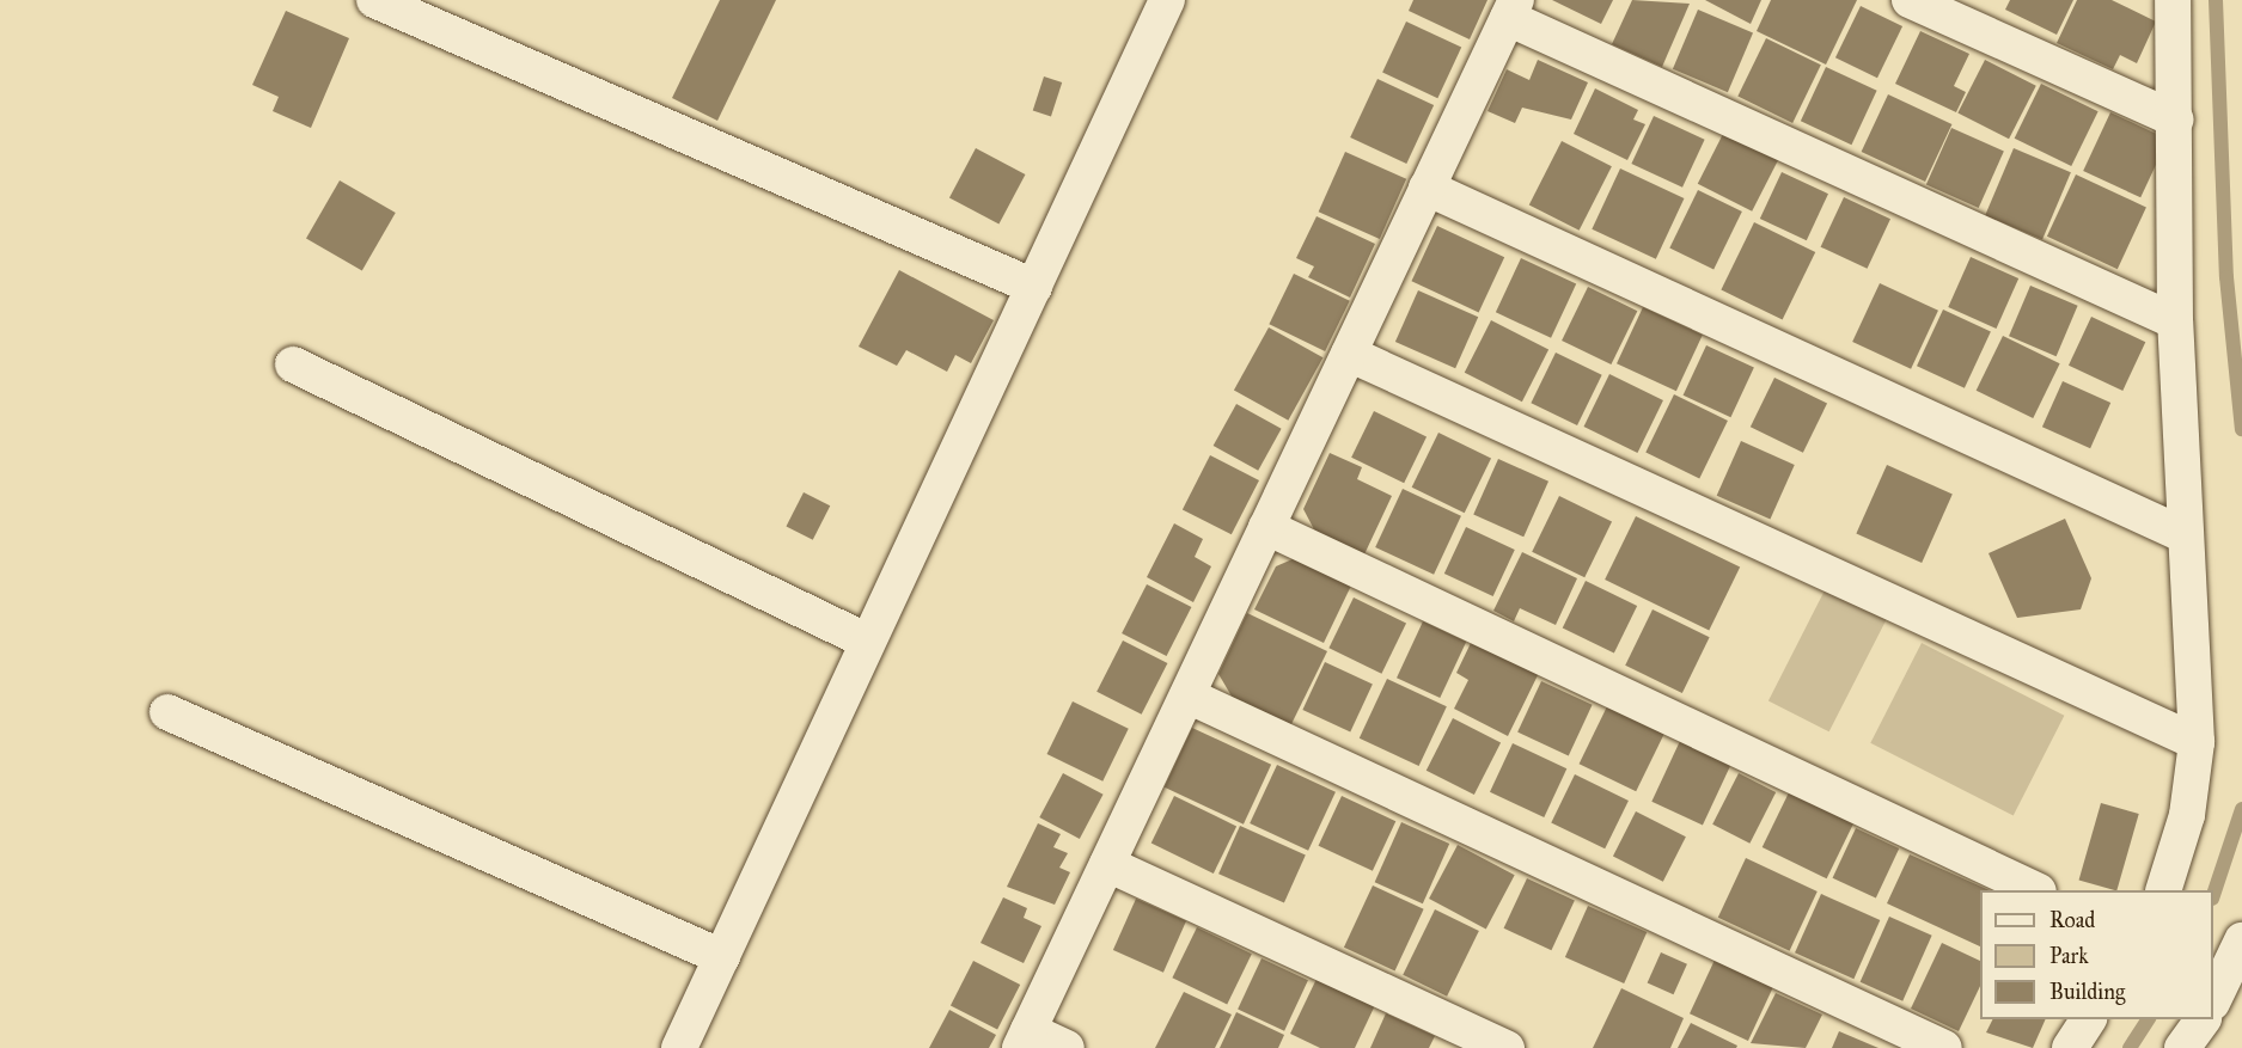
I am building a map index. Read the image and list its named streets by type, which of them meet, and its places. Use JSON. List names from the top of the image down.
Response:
{
  "legend": ["Road", "Park", "Building"]
}
